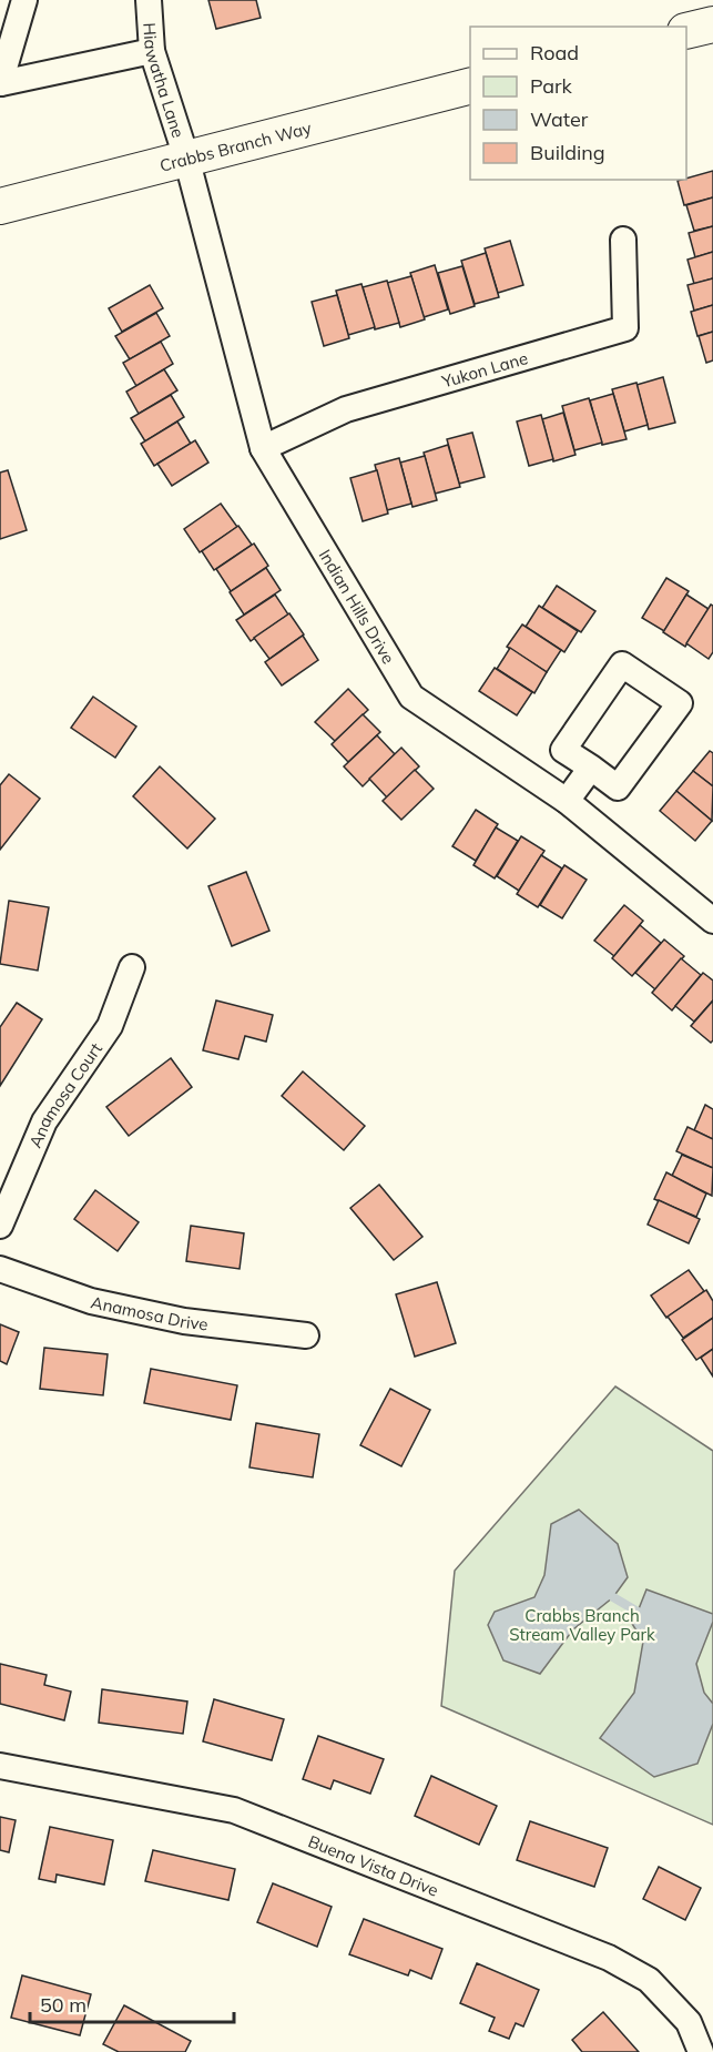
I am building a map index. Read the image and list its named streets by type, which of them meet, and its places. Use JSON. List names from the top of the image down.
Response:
{
  "streets": {
    "street": [
      "Hiawatha Lane",
      "Crabbs Branch Way",
      "Yukon Lane",
      "Indian Hills Drive",
      "Anamosa Court",
      "Anamosa Drive",
      "Buena Vista Drive"
    ]
  },
  "crossings": [
    ["Hiawatha Lane", "Crabbs Branch Way"],
    ["Hiawatha Lane", "Indian Hills Drive"],
    ["Crabbs Branch Way", "Indian Hills Drive"],
    ["Yukon Lane", "Indian Hills Drive"]
  ],
  "parks": ["Crabbs Branch Stream Valley Park"],
  "legend": [
    "Road",
    "Park",
    "Water",
    "Building"
  ],
  "scale_bar": "50 m"
}
